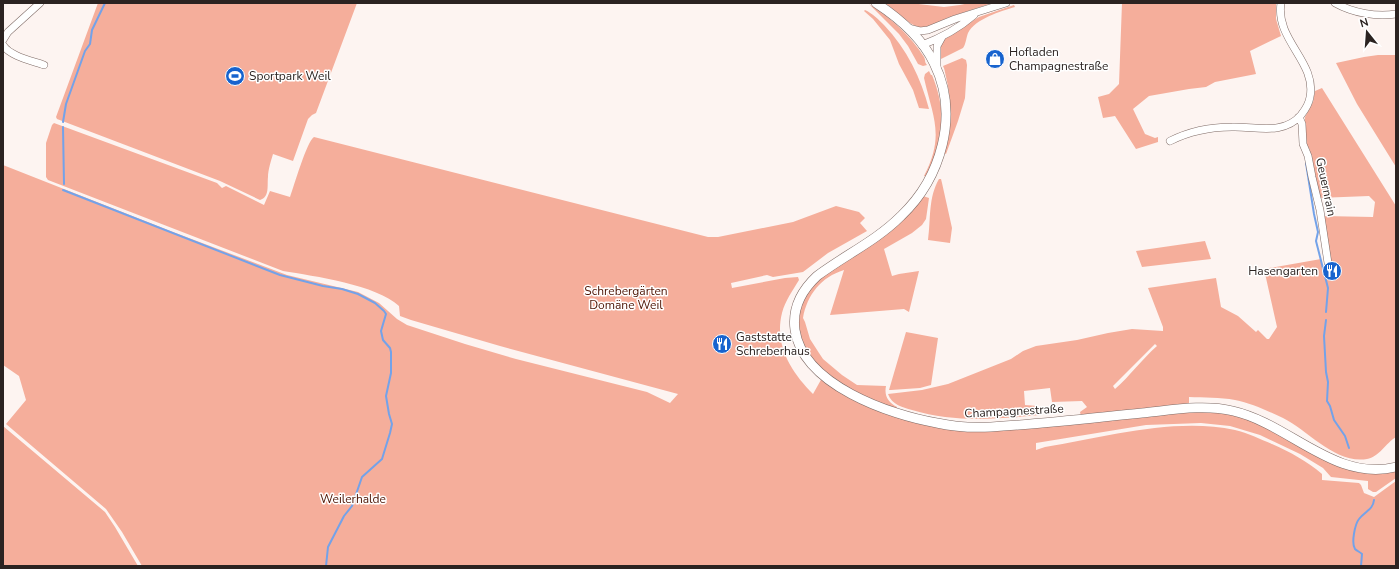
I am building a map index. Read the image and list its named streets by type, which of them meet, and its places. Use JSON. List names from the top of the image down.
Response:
{
  "streets": {
    "main road": ["Champagnestraße"],
    "street": ["Geuernrain"]
  },
  "parks": ["Schrebergärten Domäne Weil", "Weilerhalde"],
  "places": {
    "shop": ["Hofladen Champagnestraße"],
    "sports": ["Sportpark Weil"],
    "restaurant": ["Hasengarten", "Gaststatte Schreberhaus"]
  },
  "north": "top"
}
